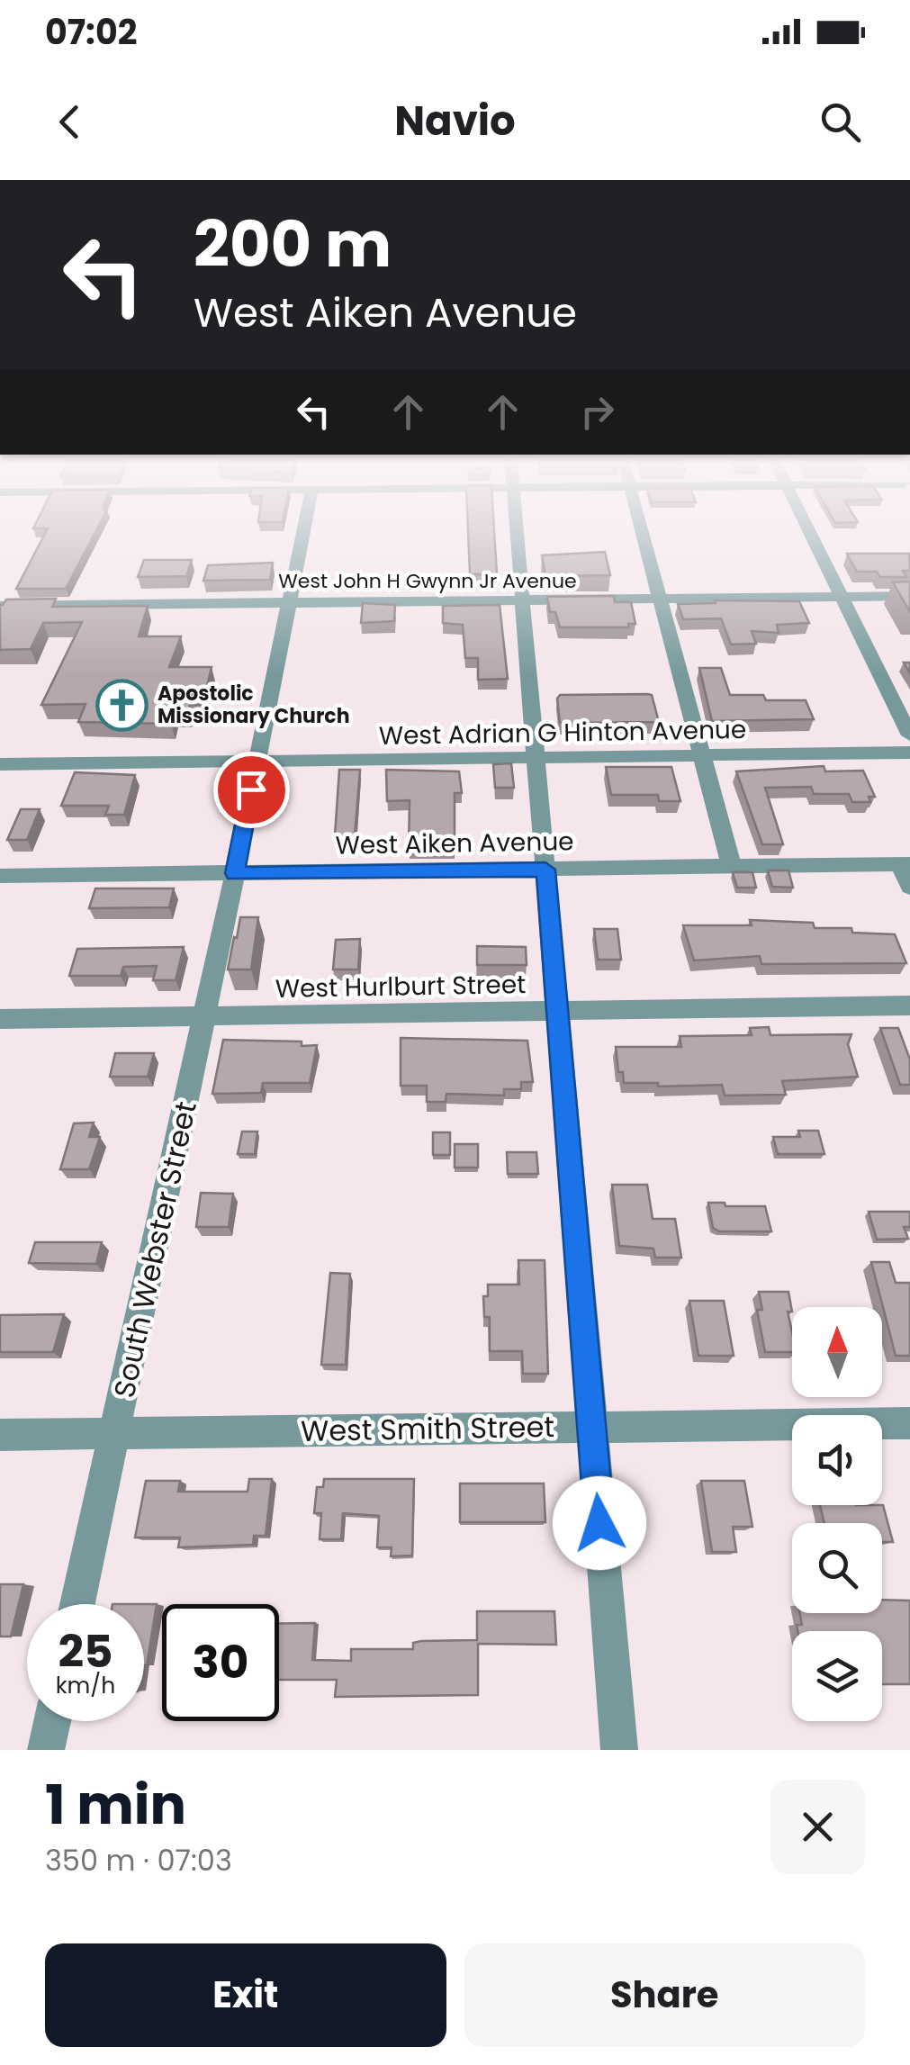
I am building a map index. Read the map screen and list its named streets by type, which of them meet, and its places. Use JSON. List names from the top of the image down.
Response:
{
  "streets": {
    "street": [
      "West John H Gwynn Jr Avenue",
      "West Adrian G Hinton Avenue",
      "West Aiken Avenue",
      "West Hurlburt Street",
      "South Webster Street",
      "West Smith Street"
    ]
  },
  "crossings": [
    ["West John H Gwynn Jr Avenue", "South Webster Street"],
    ["West Adrian G Hinton Avenue", "South Webster Street"],
    ["West Aiken Avenue", "South Webster Street"],
    ["West Hurlburt Street", "South Webster Street"],
    ["South Webster Street", "West Smith Street"]
  ],
  "places": {
    "church": ["Apostolic Missionary Church"]
  },
  "north": "top",
  "page": {
    "status": "07:02",
    "header": "Navio",
    "turn": ["200 m", "West Aiken Avenue"],
    "speed": "25 km/h",
    "limit": "30",
    "heading": ["1 min", "350 m · 07:03"],
    "buttons": ["Exit", "Share"]
  }
}
